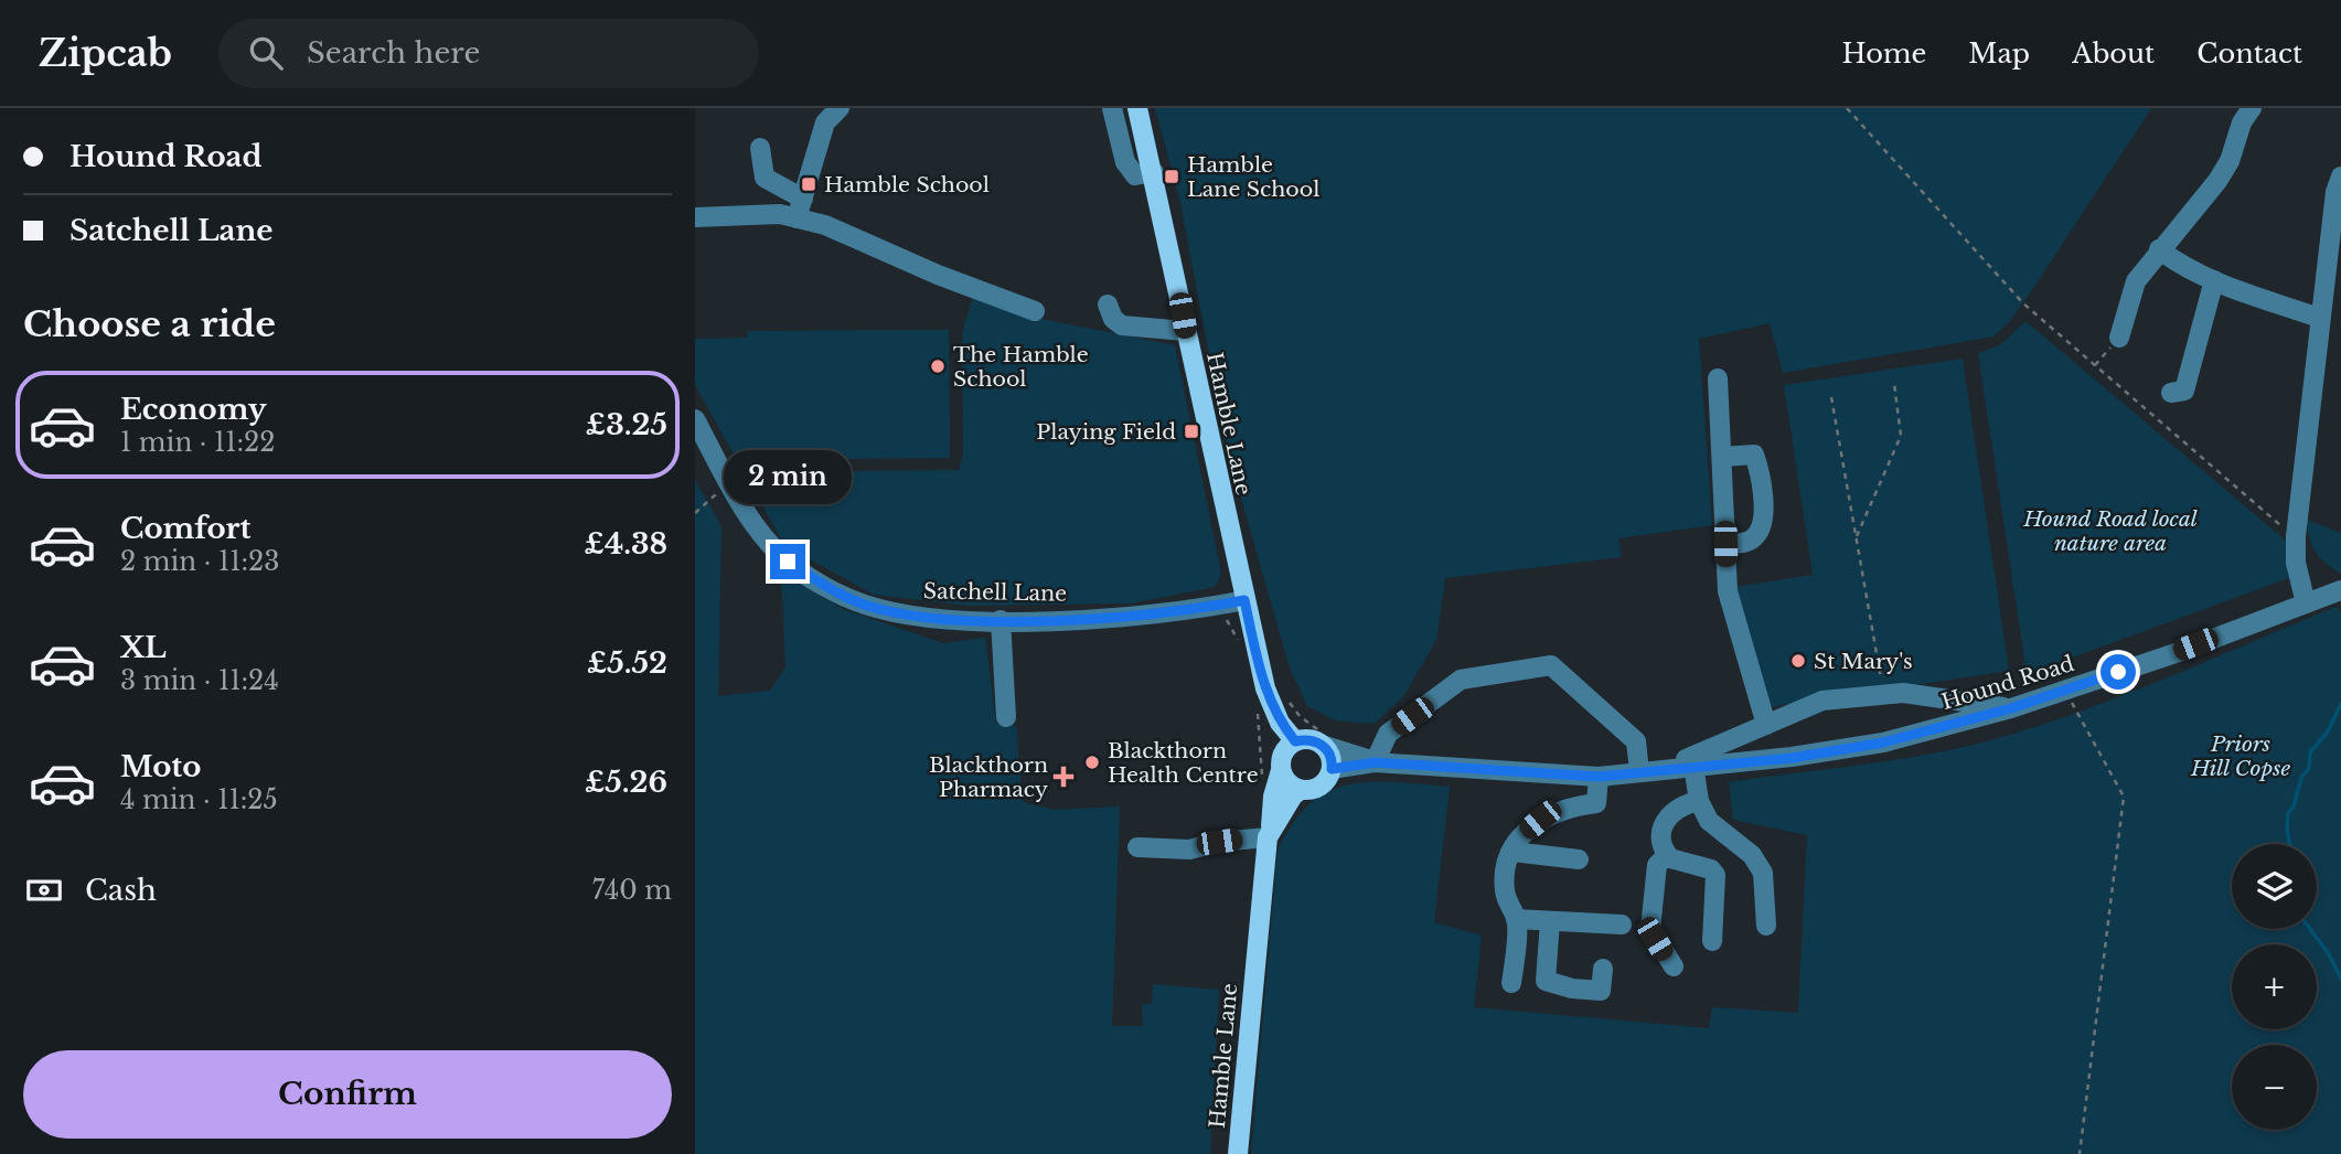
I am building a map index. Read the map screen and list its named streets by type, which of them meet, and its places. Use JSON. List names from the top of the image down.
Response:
{
  "streets": {
    "main road": ["Hamble Lane"],
    "street": ["Satchell Lane", "Hound Road"]
  },
  "crossings": [
    ["Hamble Lane", "Satchell Lane"],
    ["Hamble Lane", "Hound Road"]
  ],
  "parks": ["Hound Road local nature area", "Priors Hill Copse"],
  "places": {
    "transit": ["Hamble Lane School", "Hamble School", "Playing Field"],
    "other": ["The Hamble School", "St Mary's", "Blackthorn Health Centre"],
    "health": ["Blackthorn Pharmacy"]
  },
  "page": {
    "header": "Zipcab",
    "search": "Search here",
    "nav": [
      "Home",
      "Map",
      "About",
      "Contact"
    ],
    "banner": ["Hound Road", "Satchell Lane"],
    "heading": "Choose a ride",
    "list": [
      {
        "name": "Economy",
        "note": "1 min · 11:22",
        "value": "£3.25"
      },
      {
        "name": "Comfort",
        "note": "2 min · 11:23",
        "value": "£4.38"
      },
      {
        "name": "XL",
        "note": "3 min · 11:24",
        "value": "£5.52"
      },
      {
        "name": "Moto",
        "note": "4 min · 11:25",
        "value": "£5.26"
      }
    ],
    "bubble": "2 min",
    "map_buttons": ["+", "−"],
    "pay": ["Cash", "740 m"],
    "buttons": "Confirm"
  }
}
